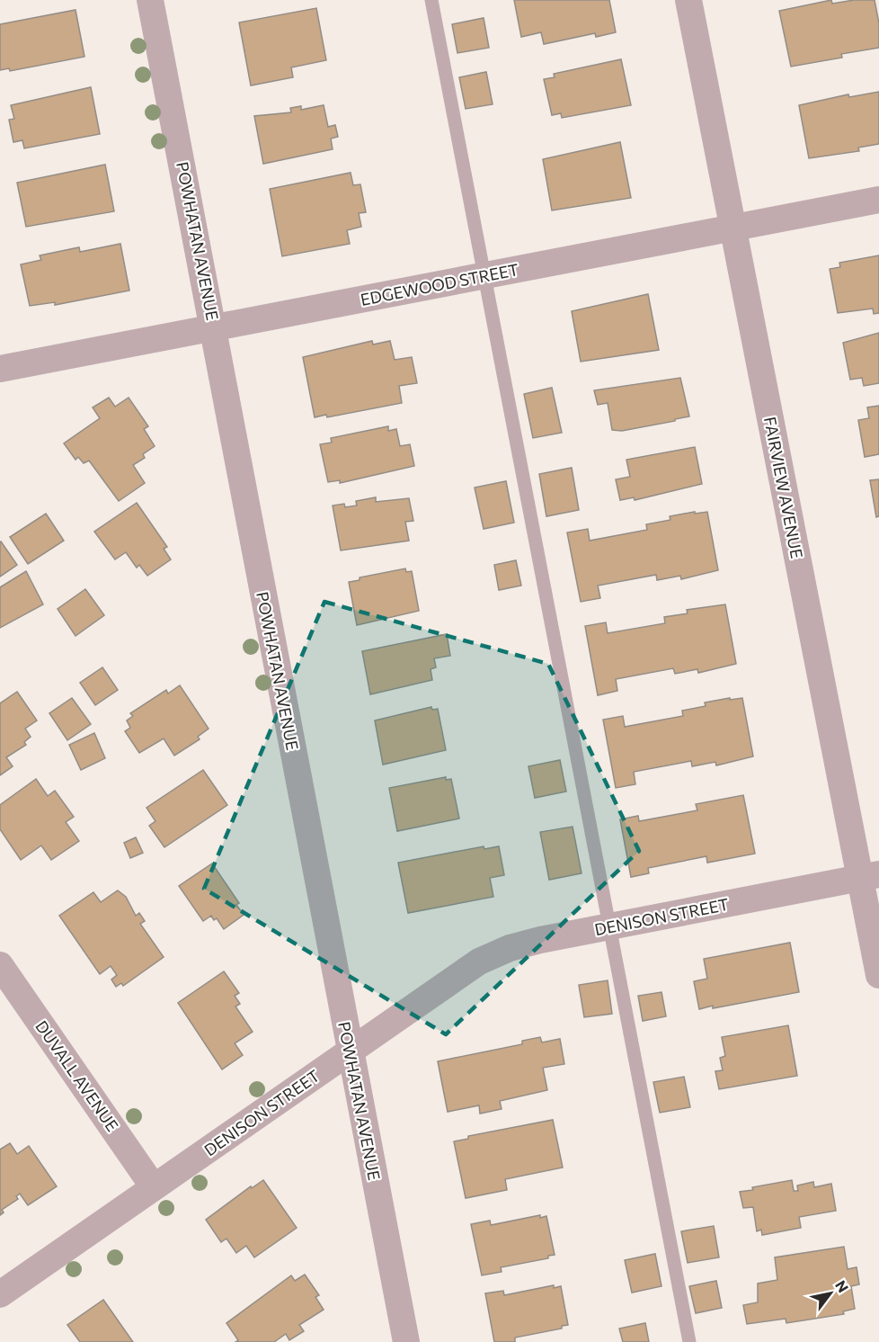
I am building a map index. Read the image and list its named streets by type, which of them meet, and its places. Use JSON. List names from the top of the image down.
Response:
{
  "streets": {
    "street": [
      "POWHATAN AVENUE",
      "EDGEWOOD STREET",
      "FAIRVIEW AVENUE",
      "DENISON STREET",
      "DUVALL AVENUE"
    ]
  },
  "crossings": [
    ["POWHATAN AVENUE", "EDGEWOOD STREET"],
    ["POWHATAN AVENUE", "DENISON STREET"],
    ["EDGEWOOD STREET", "FAIRVIEW AVENUE"],
    ["FAIRVIEW AVENUE", "DENISON STREET"],
    ["DENISON STREET", "DUVALL AVENUE"]
  ],
  "north": "top right"
}
